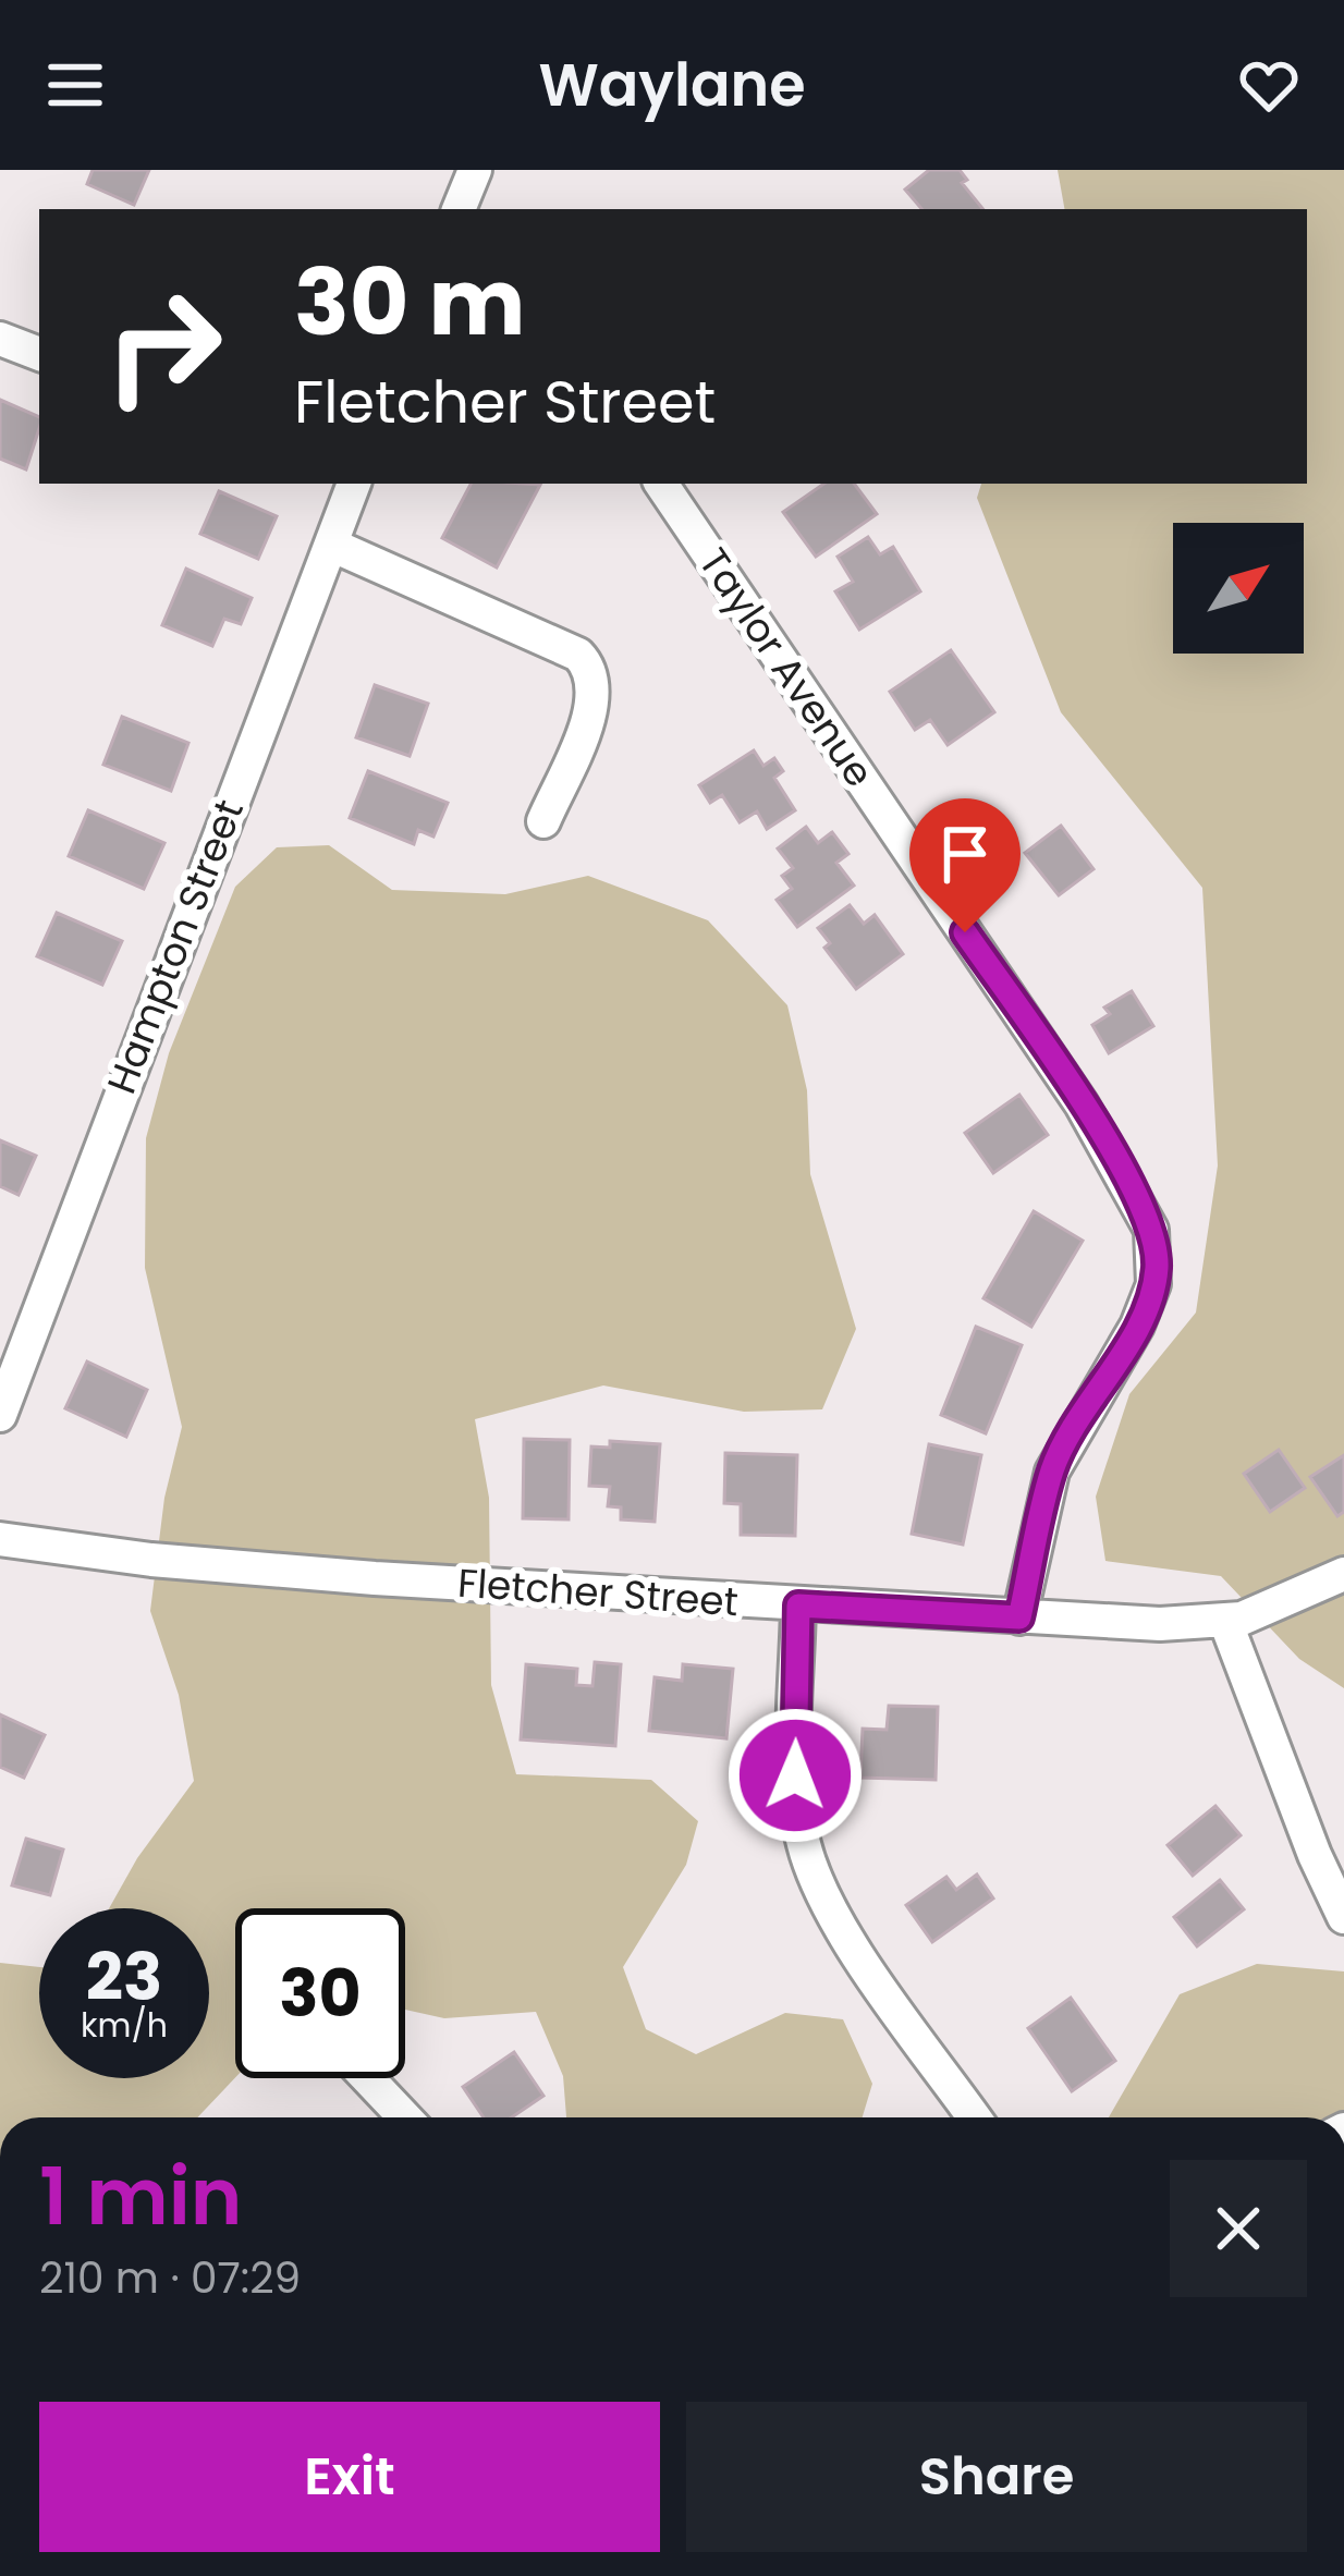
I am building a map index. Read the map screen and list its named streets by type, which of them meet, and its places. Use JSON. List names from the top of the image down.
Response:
{
  "streets": {
    "street": ["Taylor Avenue", "Hampton Street", "Fletcher Street"]
  },
  "crossings": [
    ["Taylor Avenue", "Fletcher Street"]
  ],
  "north": "top right",
  "page": {
    "header": "Waylane",
    "turn": ["30 m", "Fletcher Street"],
    "speed": "23 km/h",
    "limit": "30",
    "heading": ["1 min", "210 m · 07:29"],
    "buttons": ["Exit", "Share"]
  }
}
